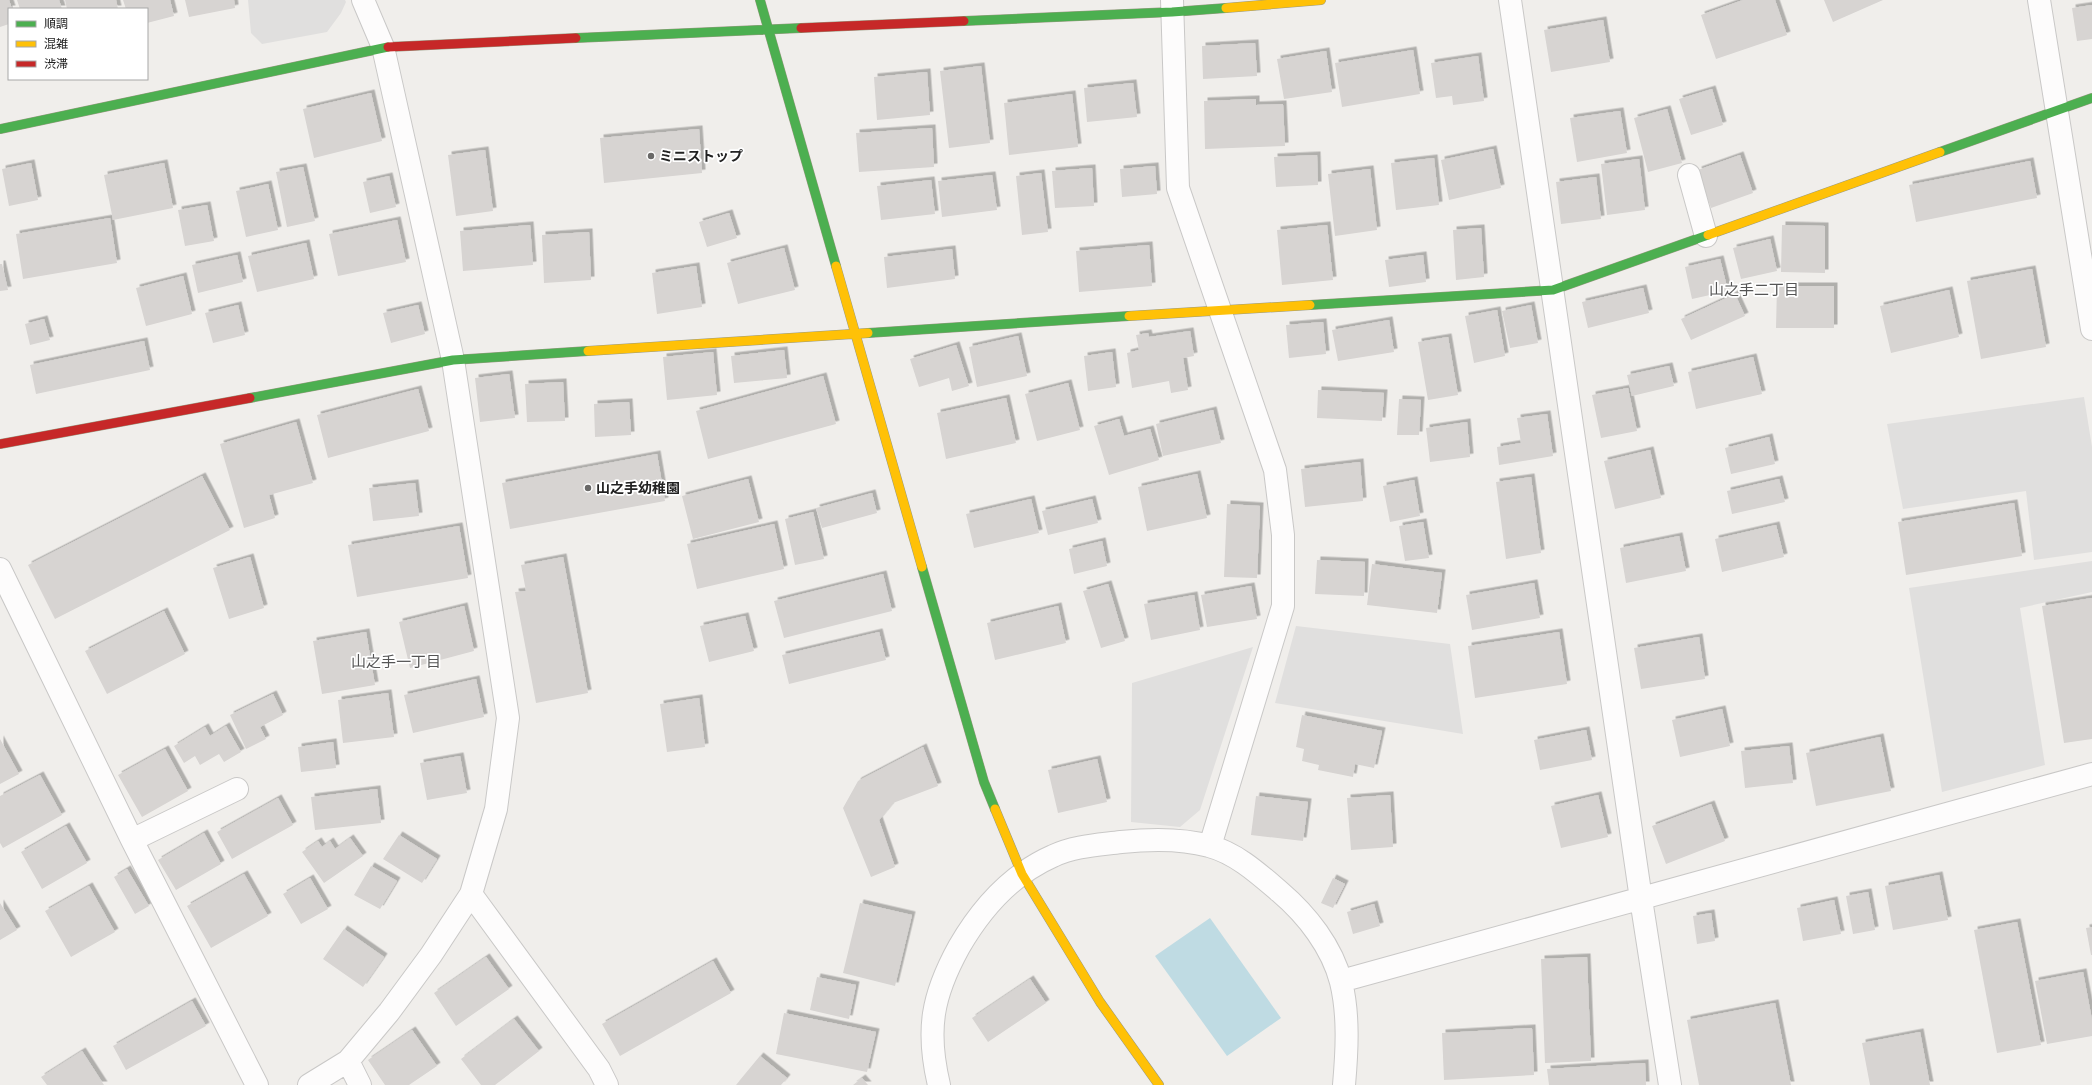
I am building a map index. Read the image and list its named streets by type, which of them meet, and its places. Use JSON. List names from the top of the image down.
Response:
{
  "districts": ["山之手二丁目", "山之手一丁目"],
  "places": ["ミニストップ", "山之手幼稚園"],
  "legend": ["順調", "混雑", "渋滞"]
}
